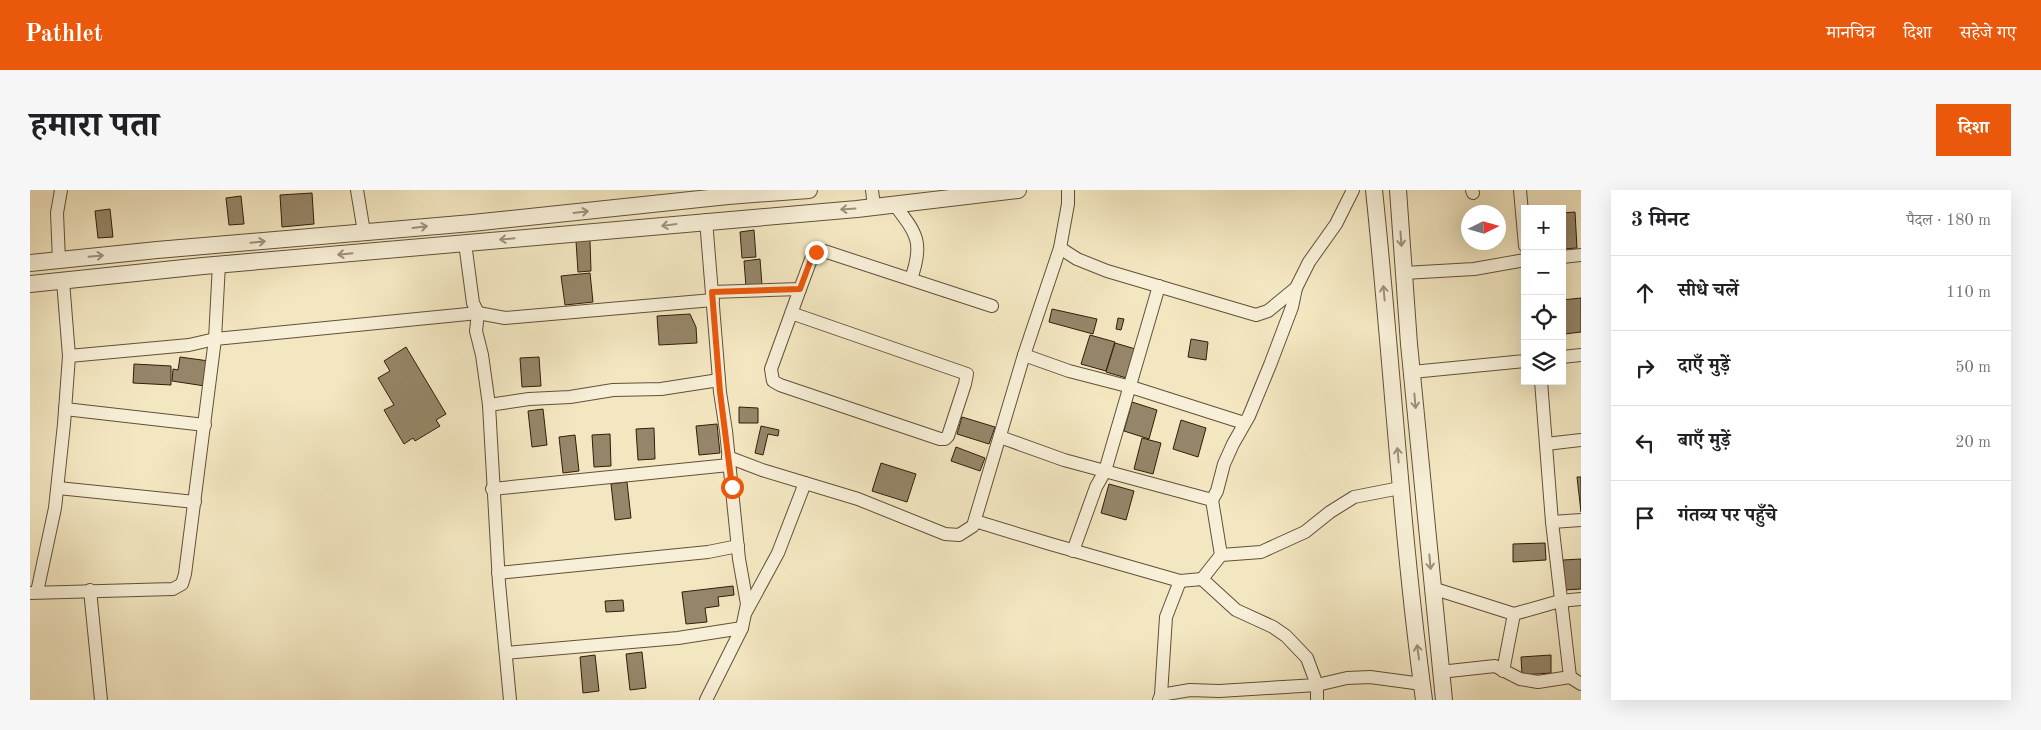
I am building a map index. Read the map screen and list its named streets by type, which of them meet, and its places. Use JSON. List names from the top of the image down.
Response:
{
  "north": "right",
  "page": {
    "header": "Pathlet",
    "nav": ["मानचित्र", "दिशा", "सहेजे गए"],
    "title": "हमारा पता",
    "buttons": "दिशा",
    "heading": ["3 मिनट", "पैदल · 180 m"],
    "map_buttons": ["+", "−"],
    "list": [
      ["सीधे चलें", "110 m"],
      ["दाएँ मुड़ें", "50 m"],
      ["बाएँ मुड़ें", "20 m"],
      "गंतव्य पर पहुँचे"
    ]
  }
}
